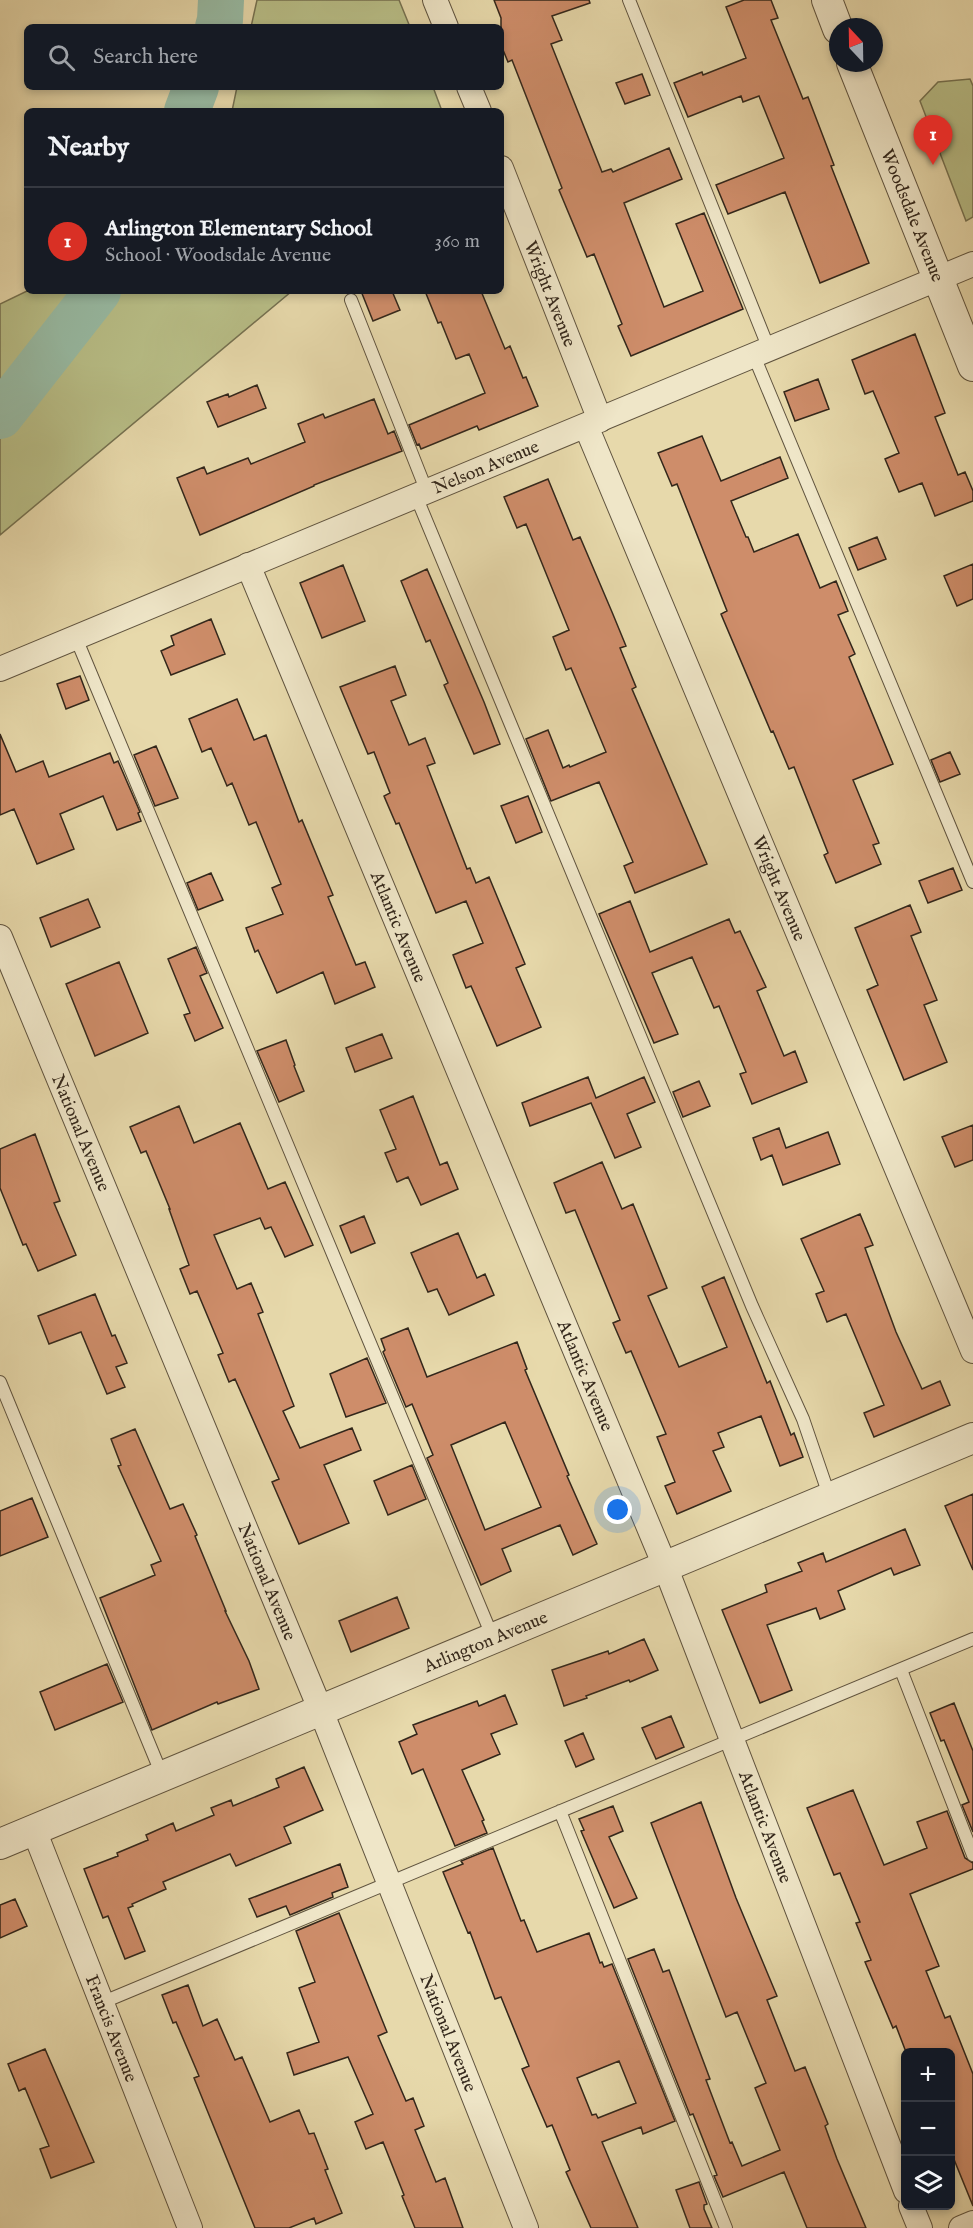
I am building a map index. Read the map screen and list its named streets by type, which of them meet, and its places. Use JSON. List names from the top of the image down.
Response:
{
  "streets": {
    "street": [
      "Woodsdale Avenue",
      "Wright Avenue",
      "Nelson Avenue",
      "Atlantic Avenue",
      "National Avenue",
      "Arlington Avenue",
      "Francis Avenue"
    ]
  },
  "crossings": [
    ["Woodsdale Avenue", "Nelson Avenue"],
    ["Wright Avenue", "Nelson Avenue"],
    ["Nelson Avenue", "Atlantic Avenue"],
    ["Atlantic Avenue", "Arlington Avenue"],
    ["National Avenue", "Arlington Avenue"],
    ["Arlington Avenue", "Francis Avenue"]
  ],
  "north": "top",
  "page": {
    "search": "Search here",
    "heading": "Nearby",
    "pins": "1",
    "list": [
      {
        "mark": "1",
        "name": "Arlington Elementary School",
        "note": "School · Woodsdale Avenue",
        "value": "360 m"
      }
    ],
    "map_buttons": ["+", "−"]
  }
}
